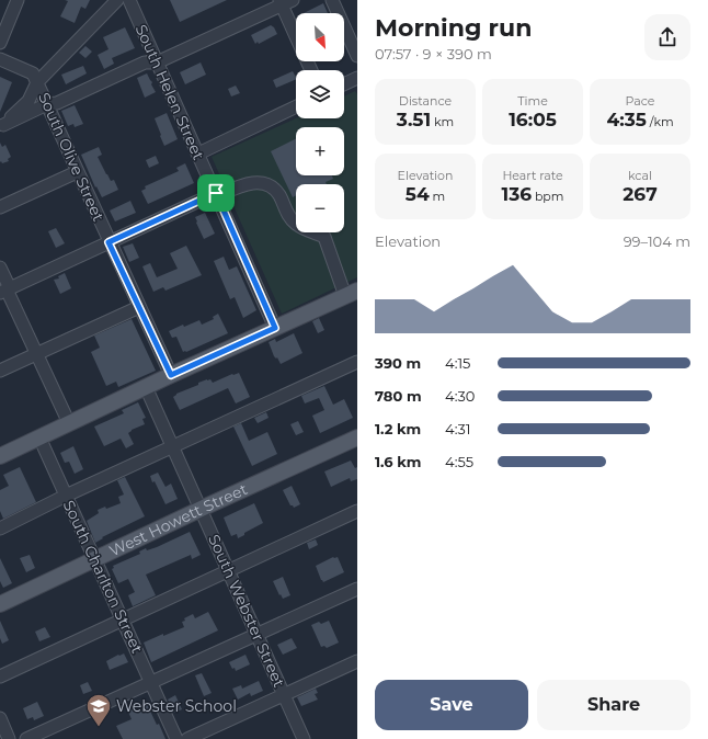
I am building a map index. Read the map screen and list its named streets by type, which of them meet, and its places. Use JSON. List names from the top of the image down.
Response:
{
  "streets": {
    "main road": ["West Howett Street"],
    "street": [
      "South Helen Street",
      "South Olive Street",
      "South Charlton Street",
      "South Webster Street"
    ]
  },
  "crossings": [
    ["West Howett Street", "South Charlton Street"],
    ["West Howett Street", "South Webster Street"]
  ],
  "places": {
    "school or university": ["Webster School"]
  },
  "north": "bottom right",
  "page": {
    "heading": ["Morning run", "07:57 · 9 × 390 m"],
    "map_buttons": ["+", "−"],
    "stats": [
      ["Distance", "3.51 km"],
      ["Time", "16:05"],
      ["Pace", "4:35 /km"],
      ["Elevation", "54 m"],
      ["Heart rate", "136 bpm"],
      ["kcal", "267"]
    ],
    "chart": ["Elevation", "99–104 m"],
    "list": [
      {
        "name": "390 m",
        "note": "4:15"
      },
      {
        "name": "780 m",
        "note": "4:30"
      },
      {
        "name": "1.2 km",
        "note": "4:31"
      },
      {
        "name": "1.6 km",
        "note": "4:55"
      }
    ],
    "buttons": ["Save", "Share"]
  }
}
